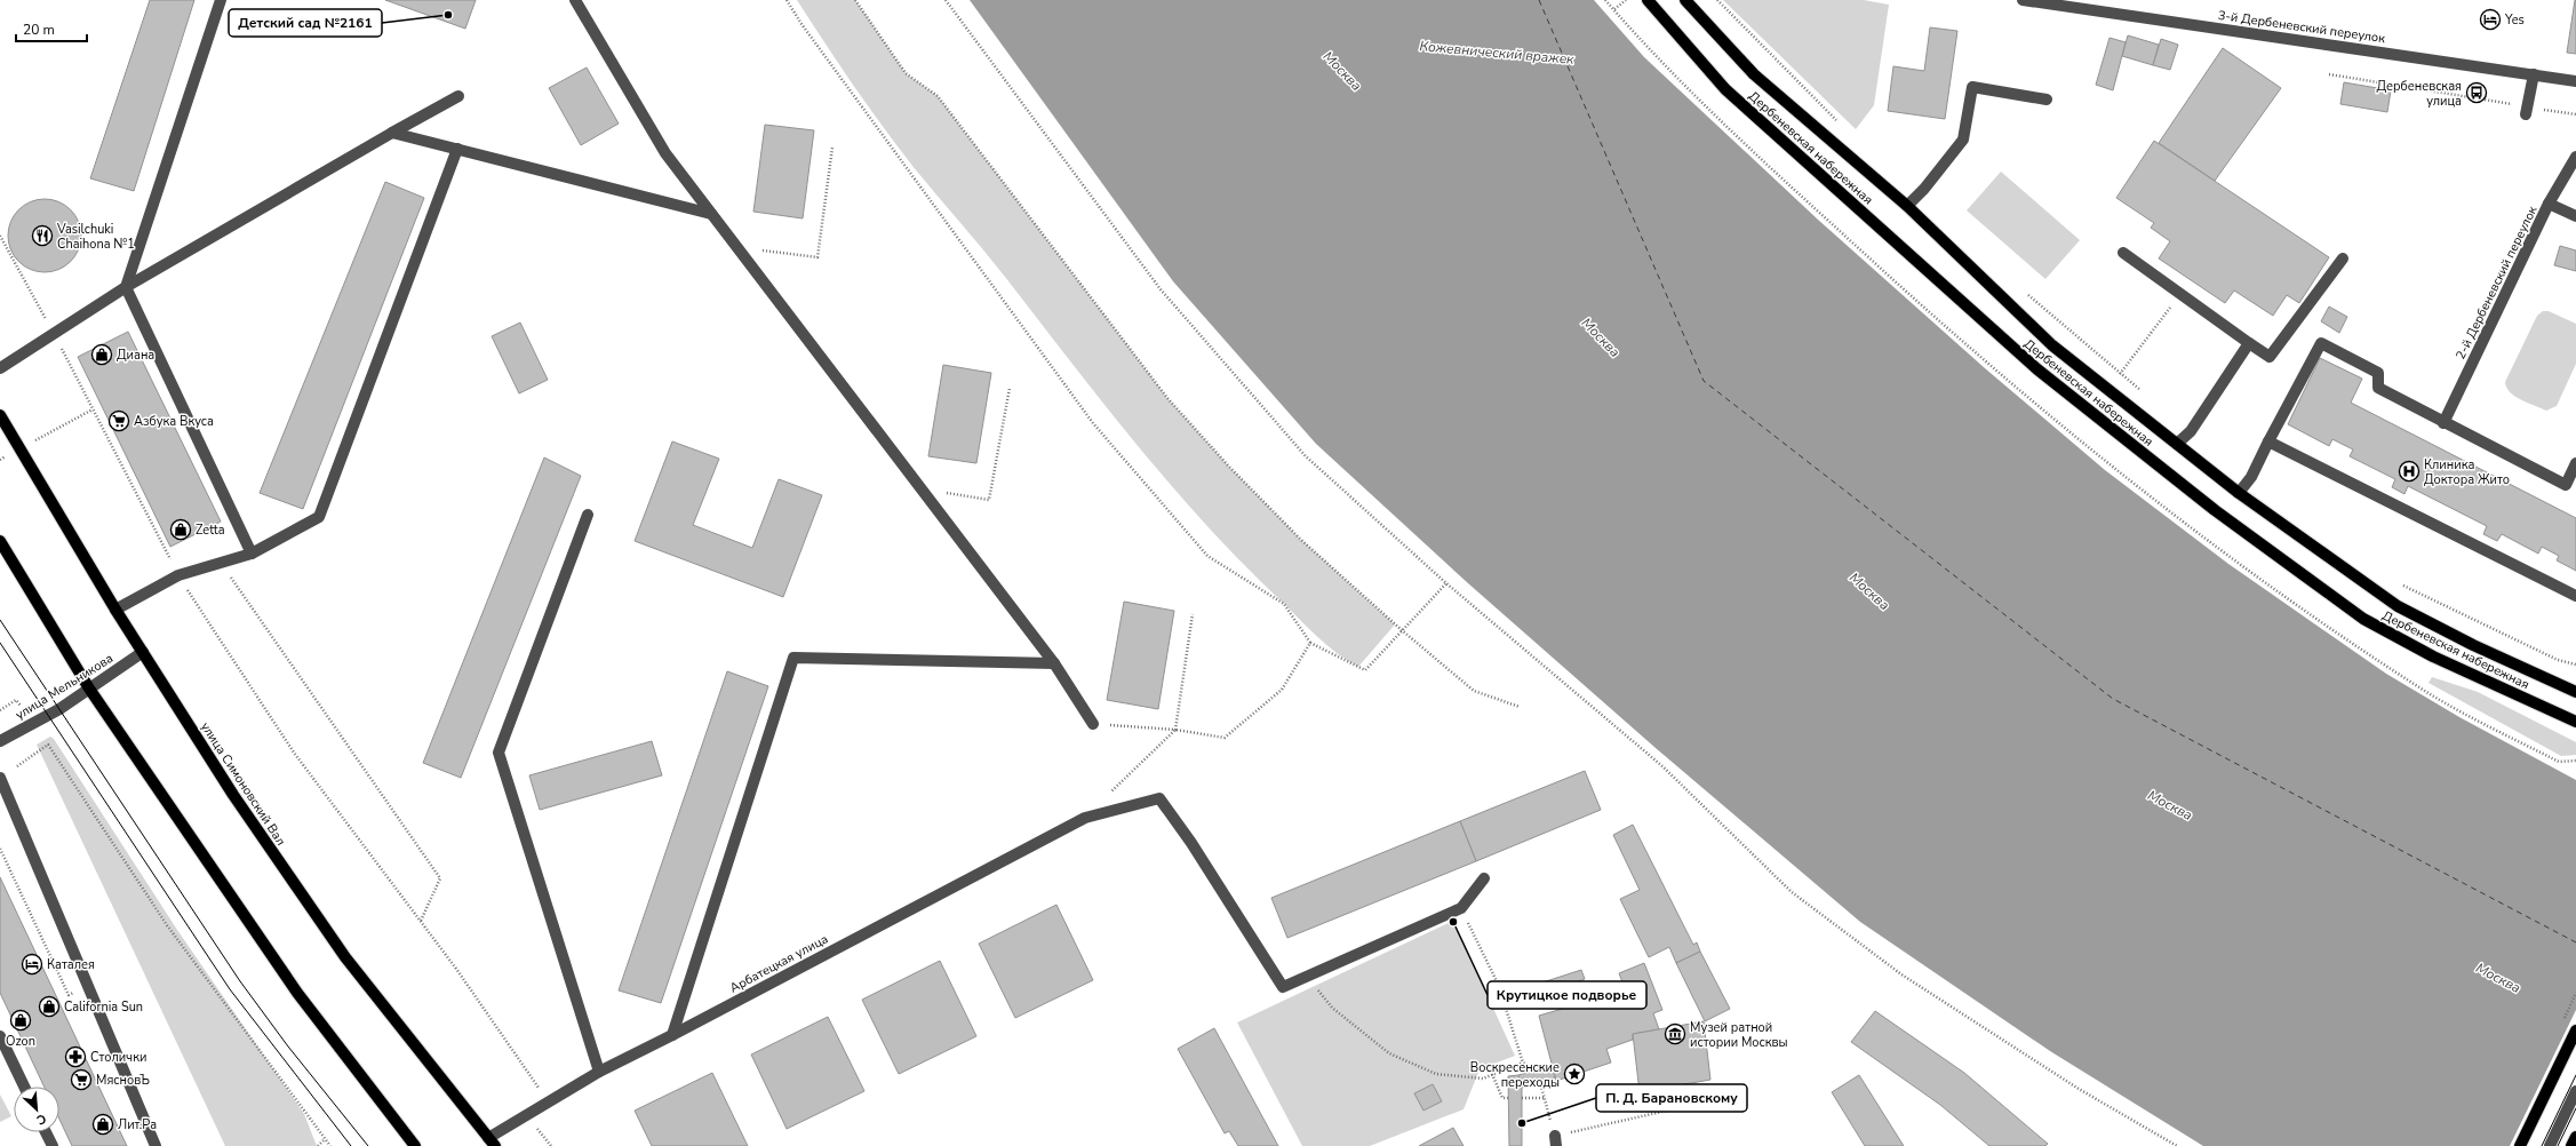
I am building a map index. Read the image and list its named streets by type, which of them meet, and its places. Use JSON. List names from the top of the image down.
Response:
{
  "streets": {
    "main road": ["Дербеневская набережная", "улица Симоновский Вал"],
    "street": [
      "3-й Дербеневский переулок",
      "2-й Дербеневский переулок",
      "улица Мельникова",
      "Арбатецкая улица"
    ]
  },
  "crossings": [
    ["улица Мельникова", "улица Симоновский Вал"],
    ["улица Симоновский Вал", "Арбатецкая улица"]
  ],
  "water": ["Кожевнический вражек", "Москва"],
  "places": {
    "other": ["Детский сад №2161", "Крутицкое подворье", "П. Д. Барановскому"],
    "hotel": ["Yes", "Каталея"],
    "bus stop": ["Дербеневская улица"],
    "restaurant": ["Vasilchuki Chaihona №1"],
    "shop": [
      "Диана",
      "Zetta",
      "California Sun",
      "Ozon",
      "Лит.Рa"
    ],
    "supermarket": ["Азбука Вкуса", "МясновЪ"],
    "hospital": ["Клиника Доктора Жито"],
    "museum": ["Музей ратной истории Москвы"],
    "pharmacy": ["Столички"],
    "place": ["Воскресенские переходы"]
  },
  "scale_bar": "20 m",
  "north": "bottom right"
}
